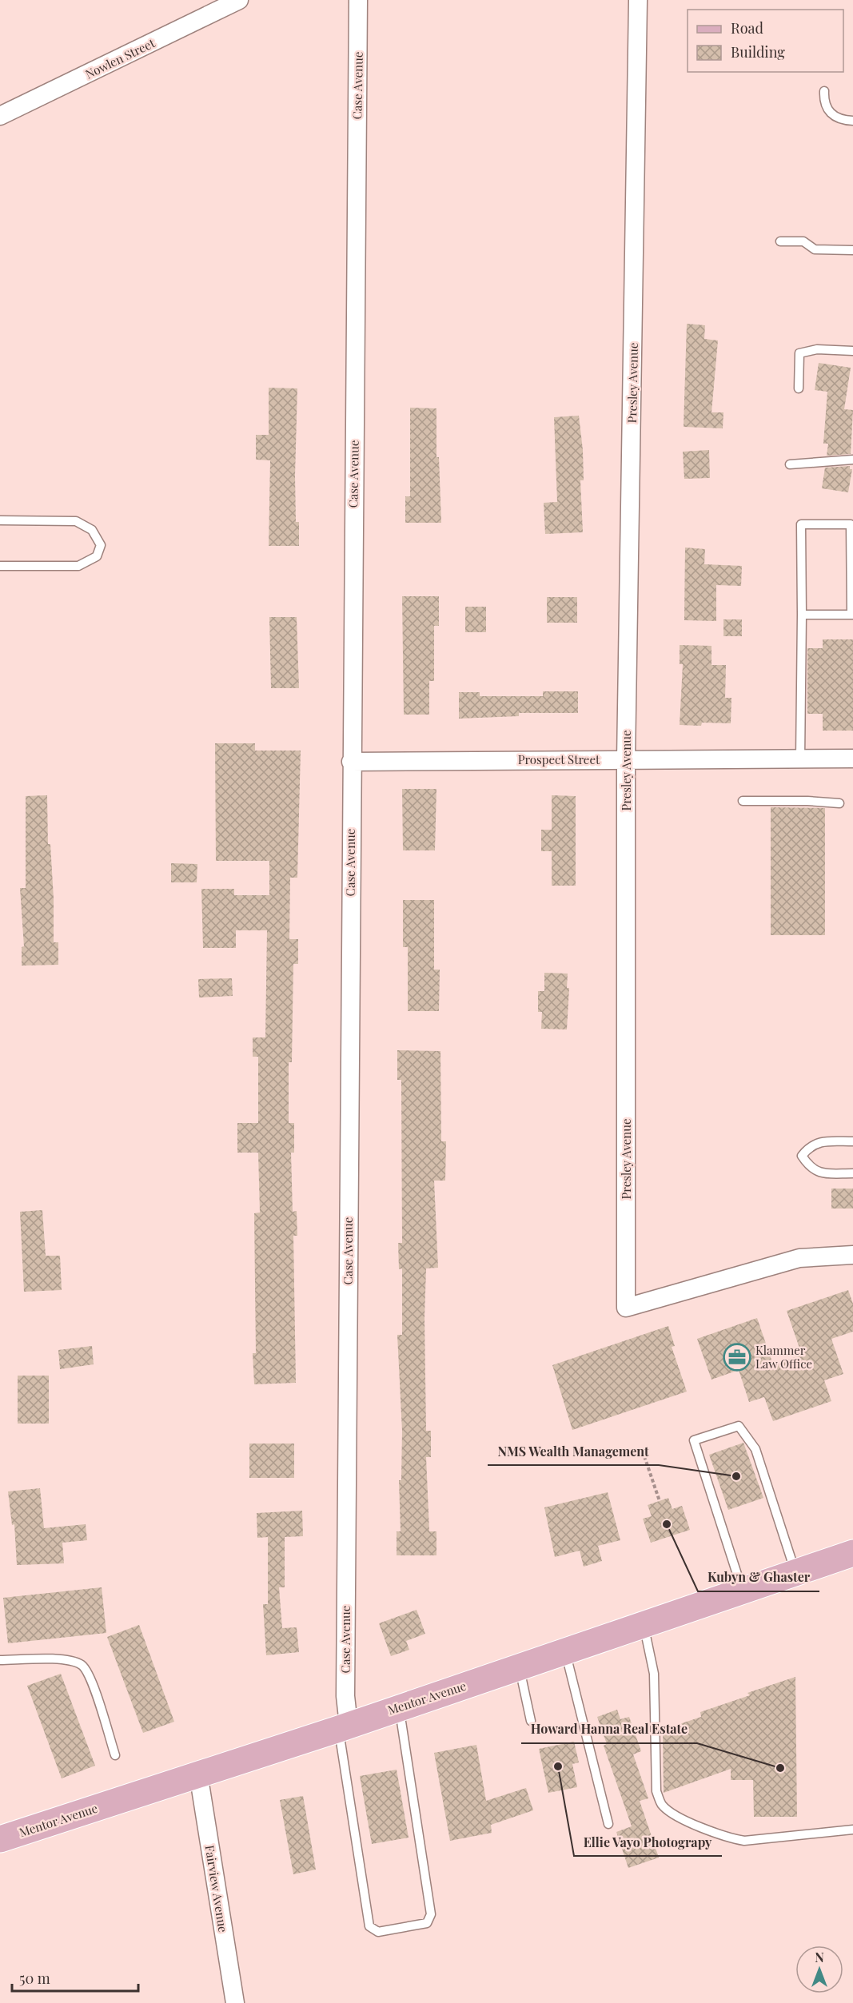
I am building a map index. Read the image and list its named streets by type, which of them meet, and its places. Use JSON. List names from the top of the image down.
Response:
{
  "streets": {
    "main road": ["Mentor Avenue"],
    "street": [
      "Nowlen Street",
      "Case Avenue",
      "Presley Avenue",
      "Prospect Street",
      "Fairview Avenue"
    ]
  },
  "crossings": [
    ["Case Avenue", "Prospect Street"],
    ["Case Avenue", "Mentor Avenue"],
    ["Presley Avenue", "Prospect Street"],
    ["Mentor Avenue", "Fairview Avenue"]
  ],
  "places": {
    "office": ["Klammer Law Office"],
    "other": [
      "NMS Wealth Management",
      "Kubyn & Ghaster",
      "Ellie Vayo Photograpy",
      "Howard Hanna Real Estate"
    ]
  },
  "legend": ["Road", "Building"],
  "scale_bar": "50 m",
  "north": "top"
}
